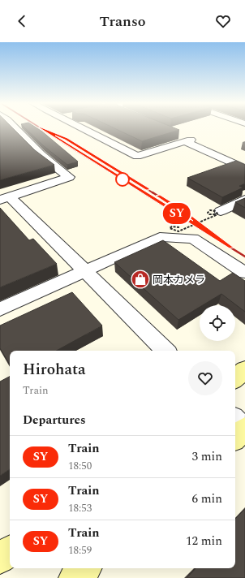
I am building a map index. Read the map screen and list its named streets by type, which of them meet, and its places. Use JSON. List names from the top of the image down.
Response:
{
  "places": {
    "shop": ["岡本カメラ"]
  },
  "page": {
    "header": "Transo",
    "on_map": "SY",
    "heading": [
      ["Hirohata", "Train"],
      "Departures"
    ],
    "list": [
      {
        "mark": "SY",
        "name": "Train",
        "note": "18:50",
        "value": "3 min"
      },
      {
        "mark": "SY",
        "name": "Train",
        "note": "18:53",
        "value": "6 min"
      },
      {
        "mark": "SY",
        "name": "Train",
        "note": "18:59",
        "value": "12 min"
      }
    ]
  }
}
